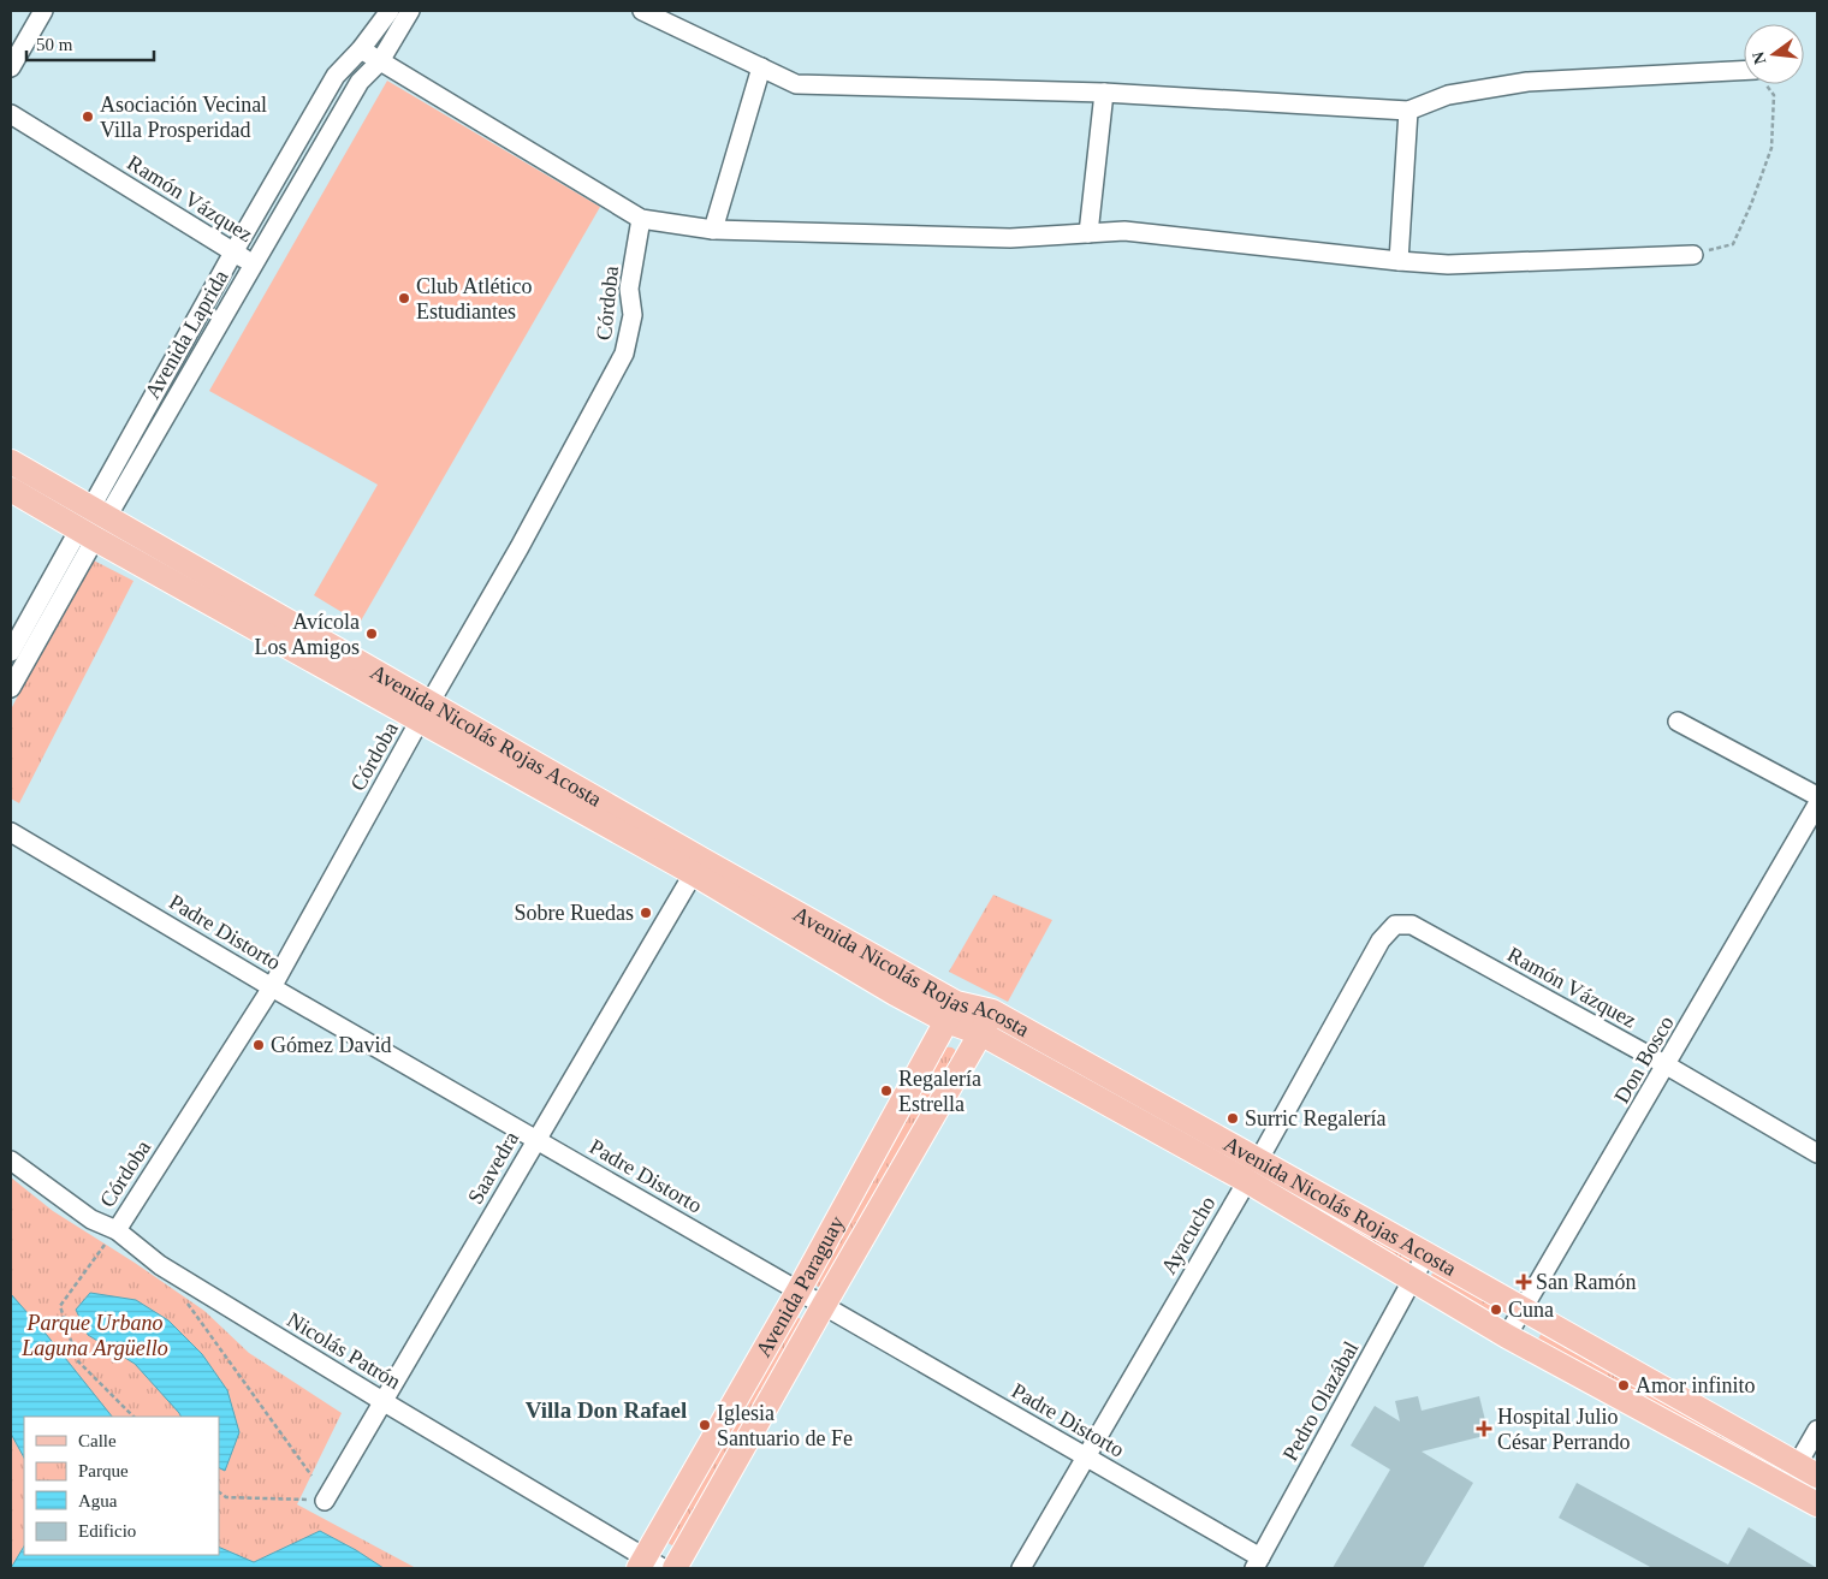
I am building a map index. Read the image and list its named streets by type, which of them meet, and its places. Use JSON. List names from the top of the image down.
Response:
{
  "streets": {
    "main road": ["Avenida Nicolás Rojas Acosta", "Avenida Paraguay"],
    "street": [
      "Ramón Vázquez",
      "Córdoba",
      "Avenida Laprida",
      "Padre Distorto",
      "Don Bosco",
      "Saavedra",
      "Ayacucho",
      "Nicolás Patrón",
      "Pedro Olazábal"
    ]
  },
  "crossings": [
    ["Ramón Vázquez", "Avenida Laprida"],
    ["Ramón Vázquez", "Don Bosco"],
    ["Ramón Vázquez", "Ayacucho"],
    ["Córdoba", "Avenida Nicolás Rojas Acosta"],
    ["Córdoba", "Padre Distorto"],
    ["Córdoba", "Nicolás Patrón"],
    ["Avenida Laprida", "Avenida Nicolás Rojas Acosta"],
    ["Avenida Nicolás Rojas Acosta", "Don Bosco"],
    ["Avenida Nicolás Rojas Acosta", "Saavedra"],
    ["Avenida Nicolás Rojas Acosta", "Ayacucho"],
    ["Avenida Nicolás Rojas Acosta", "Avenida Paraguay"],
    ["Avenida Nicolás Rojas Acosta", "Pedro Olazábal"],
    ["Padre Distorto", "Saavedra"],
    ["Padre Distorto", "Ayacucho"],
    ["Padre Distorto", "Avenida Paraguay"],
    ["Padre Distorto", "Pedro Olazábal"],
    ["Saavedra", "Nicolás Patrón"],
    ["Avenida Paraguay", "Nicolás Patrón"]
  ],
  "districts": ["Villa Don Rafael"],
  "parks": ["Parque Urbano Laguna Argüello"],
  "places": {
    "other": [
      "Asociación Vecinal Villa Prosperidad",
      "Club Atlético Estudiantes",
      "Avícola Los Amigos",
      "Sobre Ruedas",
      "Gómez David",
      "Regalería Estrella",
      "Surric Regalería",
      "Cuna",
      "Amor infinito",
      "Iglesia Santuario de Fe"
    ],
    "health": ["San Ramón", "Hospital Julio César Perrando"]
  },
  "legend": [
    "Calle",
    "Parque",
    "Agua",
    "Edificio"
  ],
  "scale_bar": "50 m",
  "north": "left"
}
